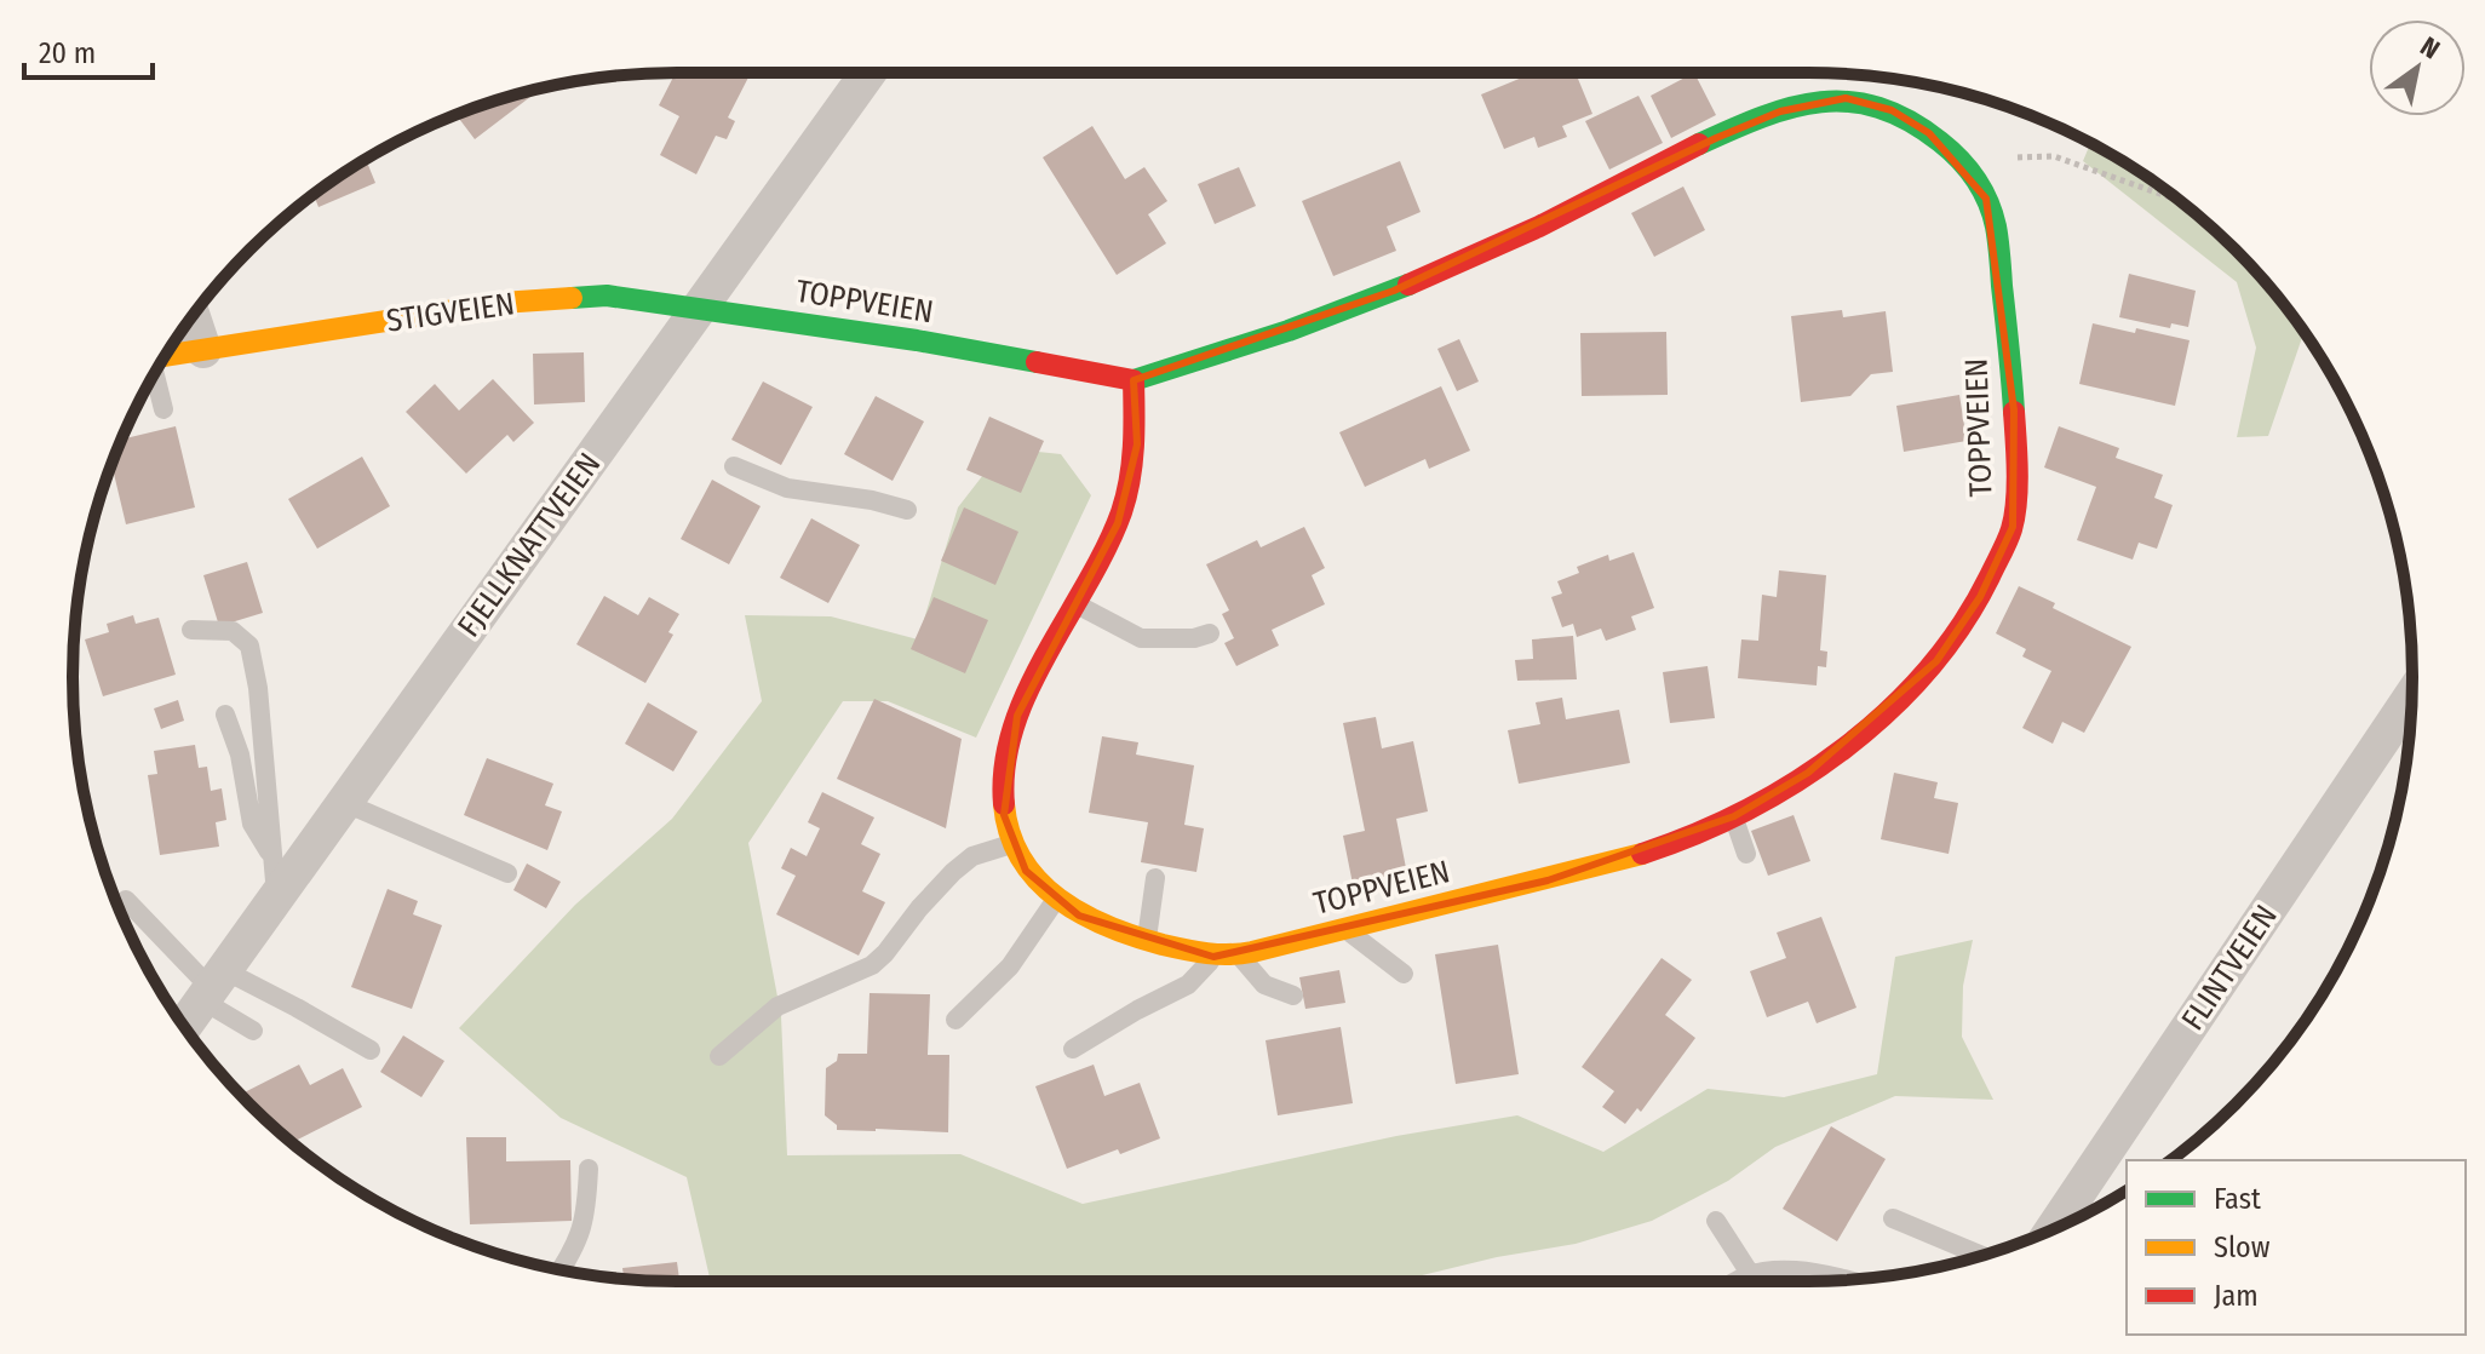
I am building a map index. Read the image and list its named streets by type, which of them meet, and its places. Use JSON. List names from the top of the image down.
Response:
{
  "streets": {
    "street": [
      "TOPPVEIEN",
      "STIGVEIEN",
      "FJELLKNATTVEIEN",
      "FLINTVEIEN"
    ]
  },
  "crossings": [
    ["TOPPVEIEN", "STIGVEIEN"],
    ["TOPPVEIEN", "FJELLKNATTVEIEN"],
    ["STIGVEIEN", "FJELLKNATTVEIEN"]
  ],
  "legend": ["Fast", "Slow", "Jam"],
  "scale_bar": "20 m",
  "north": "top right"
}
